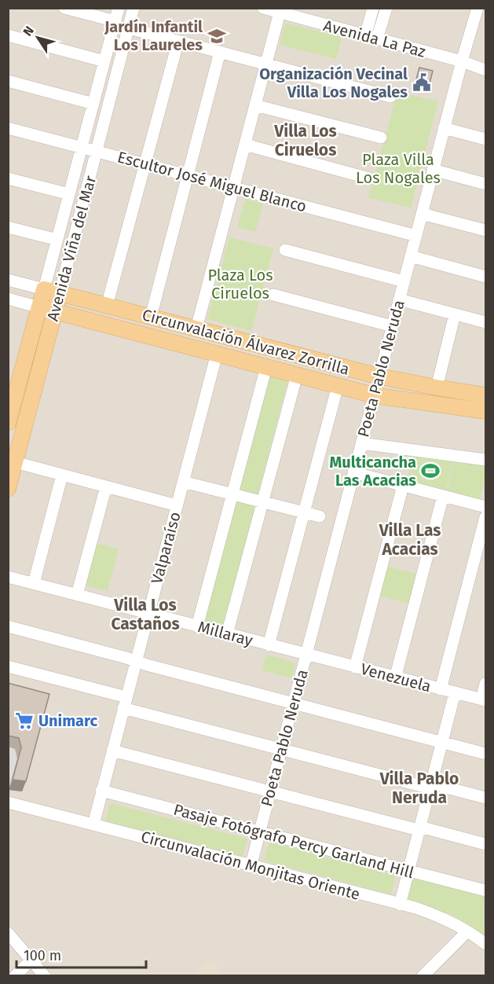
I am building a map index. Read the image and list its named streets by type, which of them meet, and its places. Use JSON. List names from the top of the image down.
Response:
{
  "streets": {
    "main road": ["Avenida Viña del Mar", "Circunvalación Álvarez Zorrilla"],
    "street": [
      "Avenida La Paz",
      "Escultor José Miguel Blanco",
      "Poeta Pablo Neruda",
      "Valparaíso",
      "Millaray",
      "Venezuela",
      "Pasaje Fotógrafo Percy Garland Hill",
      "Circunvalación Monjitas Oriente"
    ]
  },
  "crossings": [
    ["Avenida La Paz", "Poeta Pablo Neruda"],
    ["Escultor José Miguel Blanco", "Avenida Viña del Mar"],
    ["Escultor José Miguel Blanco", "Poeta Pablo Neruda"],
    ["Avenida Viña del Mar", "Circunvalación Álvarez Zorrilla"],
    ["Circunvalación Álvarez Zorrilla", "Poeta Pablo Neruda"],
    ["Circunvalación Álvarez Zorrilla", "Valparaíso"],
    ["Poeta Pablo Neruda", "Millaray"],
    ["Poeta Pablo Neruda", "Venezuela"],
    ["Poeta Pablo Neruda", "Pasaje Fotógrafo Percy Garland Hill"],
    ["Poeta Pablo Neruda", "Circunvalación Monjitas Oriente"],
    ["Valparaíso", "Millaray"],
    ["Valparaíso", "Pasaje Fotógrafo Percy Garland Hill"],
    ["Valparaíso", "Circunvalación Monjitas Oriente"],
    ["Millaray", "Venezuela"]
  ],
  "districts": [
    "Villa Los Ciruelos",
    "Villa Las Acacias",
    "Villa Los Castaños",
    "Villa Pablo Neruda"
  ],
  "parks": ["Plaza Villa Los Nogales", "Plaza Los Ciruelos"],
  "places": {
    "school or university": ["Jardín Infantil Los Laureles"],
    "public building": ["Organización Vecinal Villa Los Nogales"],
    "sports": ["Multicancha Las Acacias"],
    "supermarket": ["Unimarc"]
  },
  "scale_bar": "100 m",
  "north": "top left"
}
